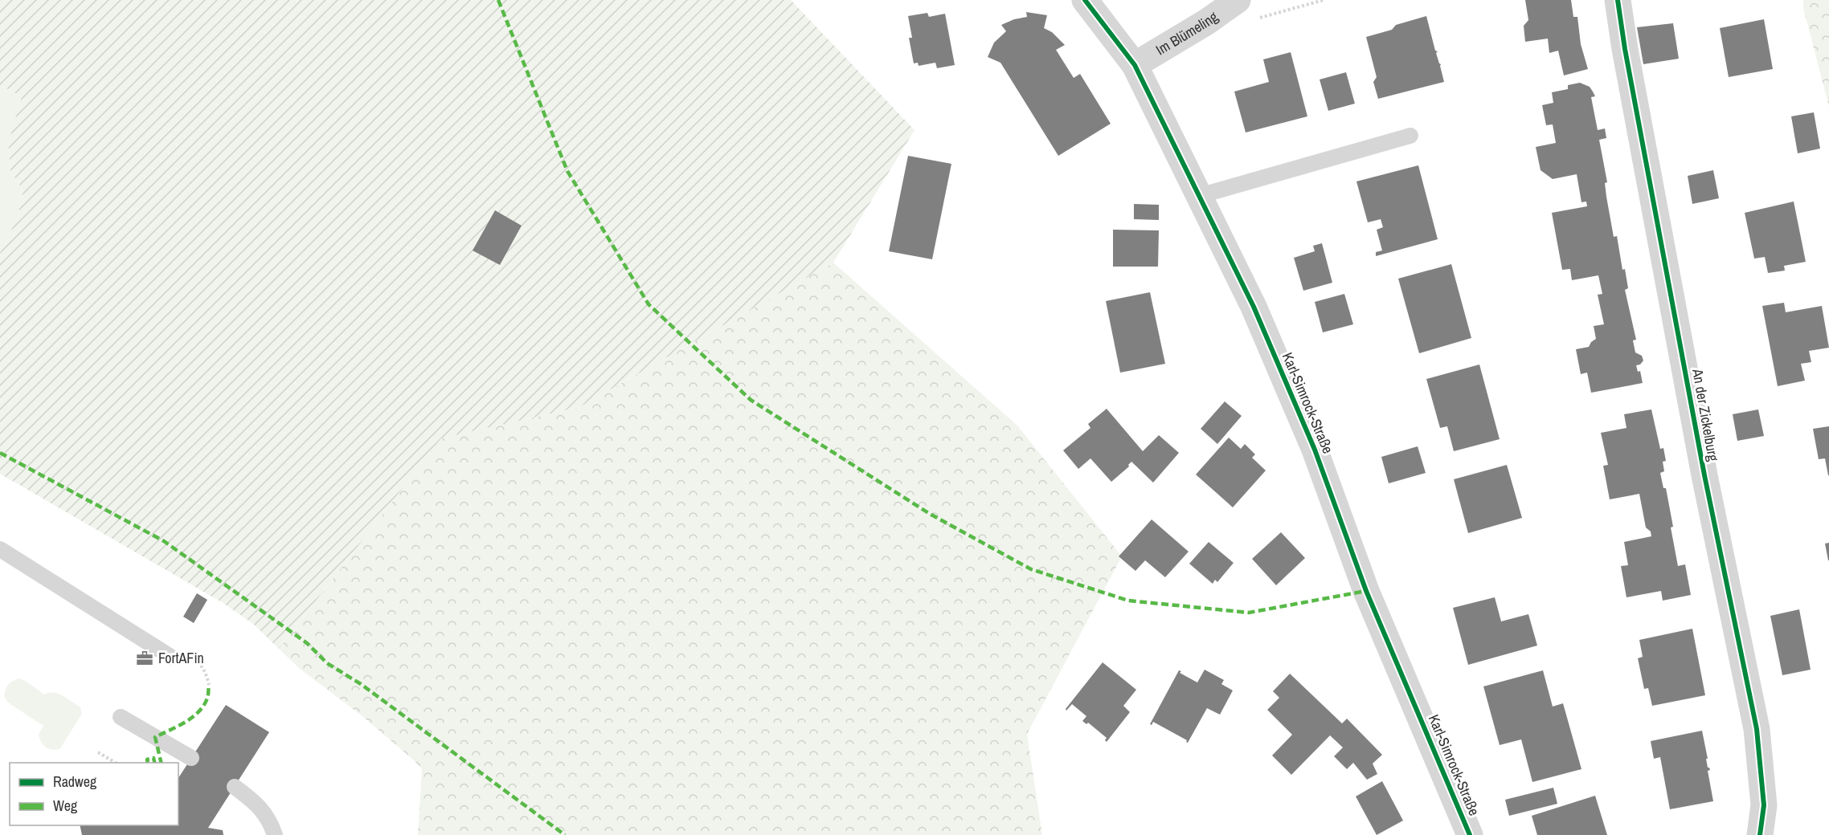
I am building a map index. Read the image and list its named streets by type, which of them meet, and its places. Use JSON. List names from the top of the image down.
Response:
{
  "streets": {
    "street": ["Im Blümeling", "Karl-Simrock-Straße", "An der Zickelburg"]
  },
  "crossings": [
    ["Im Blümeling", "Karl-Simrock-Straße"]
  ],
  "places": {
    "office": ["FortAFin"]
  },
  "legend": ["Radweg", "Weg"]
}
